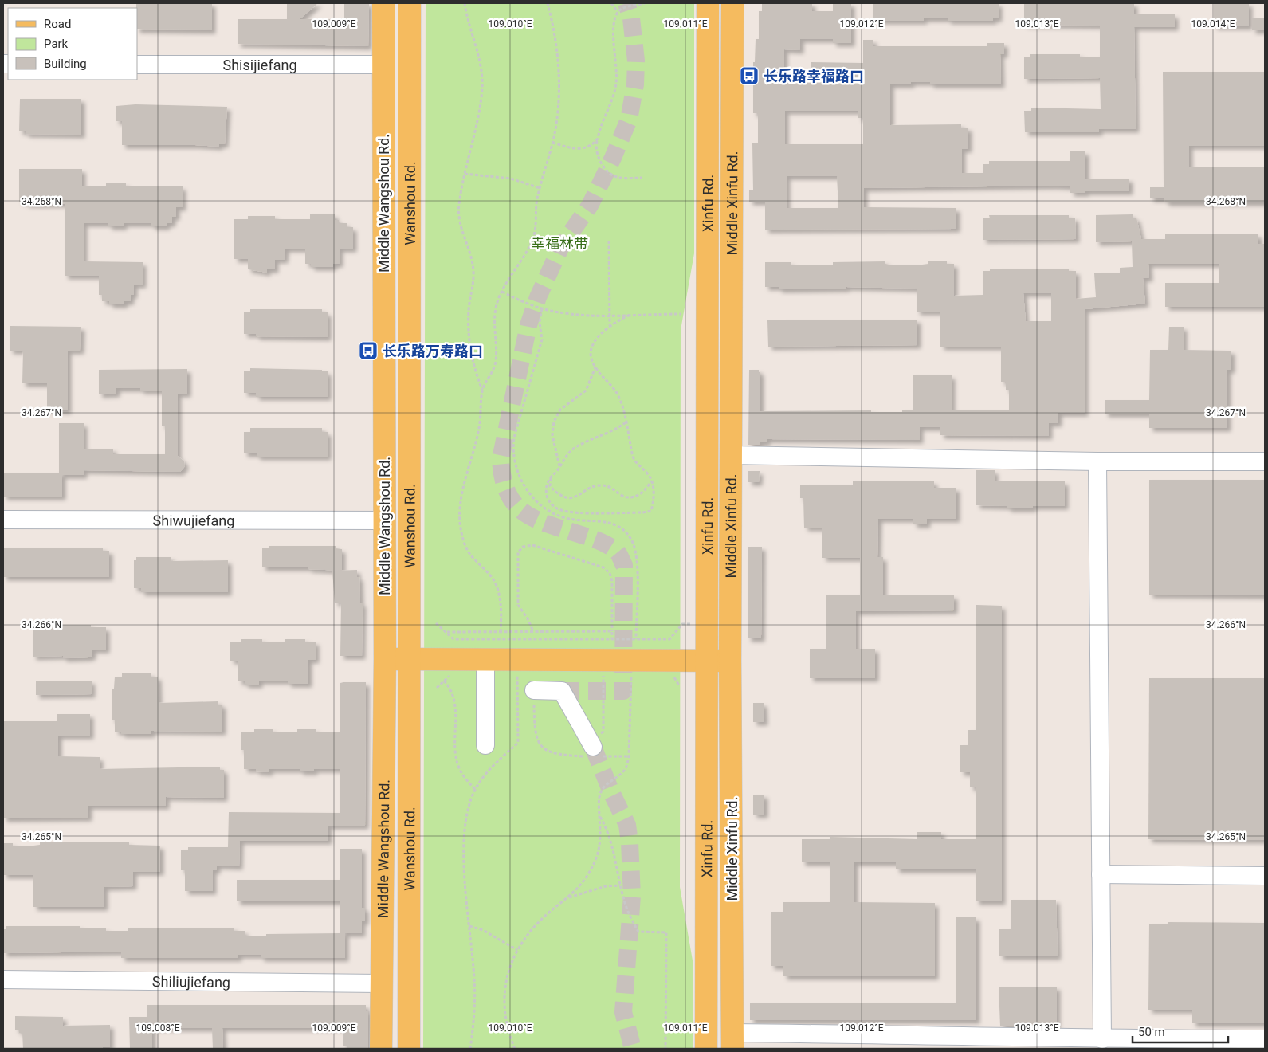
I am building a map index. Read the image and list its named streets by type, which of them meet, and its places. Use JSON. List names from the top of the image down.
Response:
{
  "streets": {
    "main road": [
      "Middle Wangshou Rd.",
      "Wanshou Rd.",
      "Xinfu Rd.",
      "Middle Xinfu Rd."
    ],
    "street": ["Shisijiefang", "Shiwujiefang", "Shiliujiefang"]
  },
  "crossings": [
    ["Shisijiefang", "Middle Wangshou Rd."],
    ["Middle Wangshou Rd.", "Shiwujiefang"],
    ["Middle Wangshou Rd.", "Shiliujiefang"]
  ],
  "parks": ["幸福林带"],
  "places": {
    "bus stop": ["长乐路幸福路口", "长乐路万寿路口"]
  },
  "legend": ["Road", "Park", "Building"],
  "scale_bar": "50 m",
  "coordinates": [
    "109.009°E",
    "109.010°E",
    "109.011°E",
    "109.012°E",
    "109.013°E",
    "109.014°E",
    "34.268°N",
    "34.267°N",
    "34.266°N",
    "34.265°N",
    "109.008°E"
  ]
}
